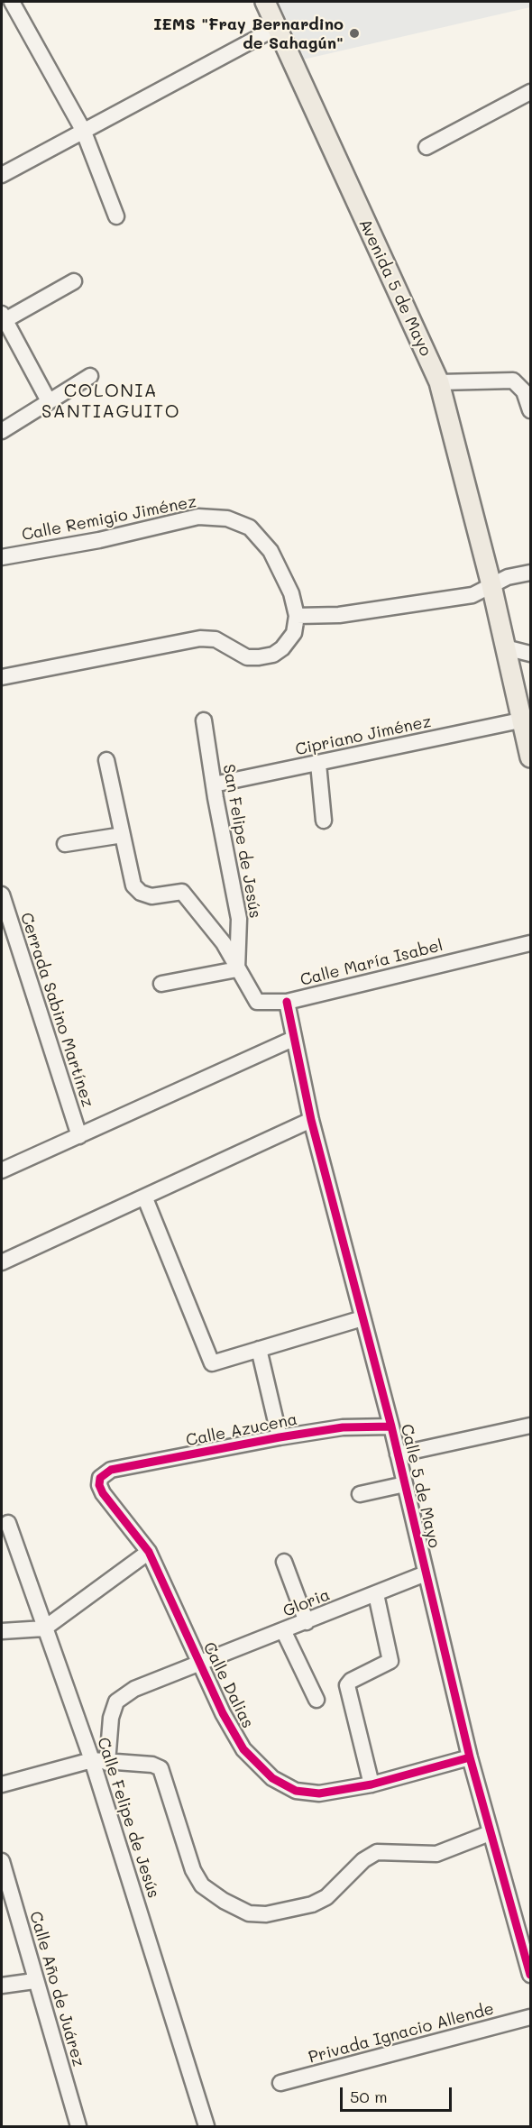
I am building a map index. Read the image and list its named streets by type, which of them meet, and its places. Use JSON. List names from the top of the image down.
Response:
{
  "streets": {
    "main road": ["Avenida 5 de Mayo"],
    "street": [
      "Calle Remigio Jiménez",
      "Cipriano Jiménez",
      "San Felipe de Jesús",
      "Calle María Isabel",
      "Cerrada Sabino Martínez",
      "Calle Azucena",
      "Calle 5 de Mayo",
      "Gloria",
      "Calle Dalias",
      "Calle Felipe de Jesús",
      "Calle Año de Juárez",
      "Privada Ignacio Allende"
    ]
  },
  "crossings": [
    ["Avenida 5 de Mayo", "Cipriano Jiménez"],
    ["Cipriano Jiménez", "San Felipe de Jesús"],
    ["San Felipe de Jesús", "Calle María Isabel"],
    ["Calle María Isabel", "Calle 5 de Mayo"],
    ["Calle Azucena", "Calle 5 de Mayo"],
    ["Calle Azucena", "Calle Dalias"],
    ["Calle 5 de Mayo", "Gloria"],
    ["Calle 5 de Mayo", "Calle Dalias"],
    ["Gloria", "Calle Dalias"]
  ],
  "districts": ["COLONIA SANTIAGUITO"],
  "places": ["IEMS \"Fray Bernardino de Sahagún\""],
  "scale_bar": "50 m"
}
